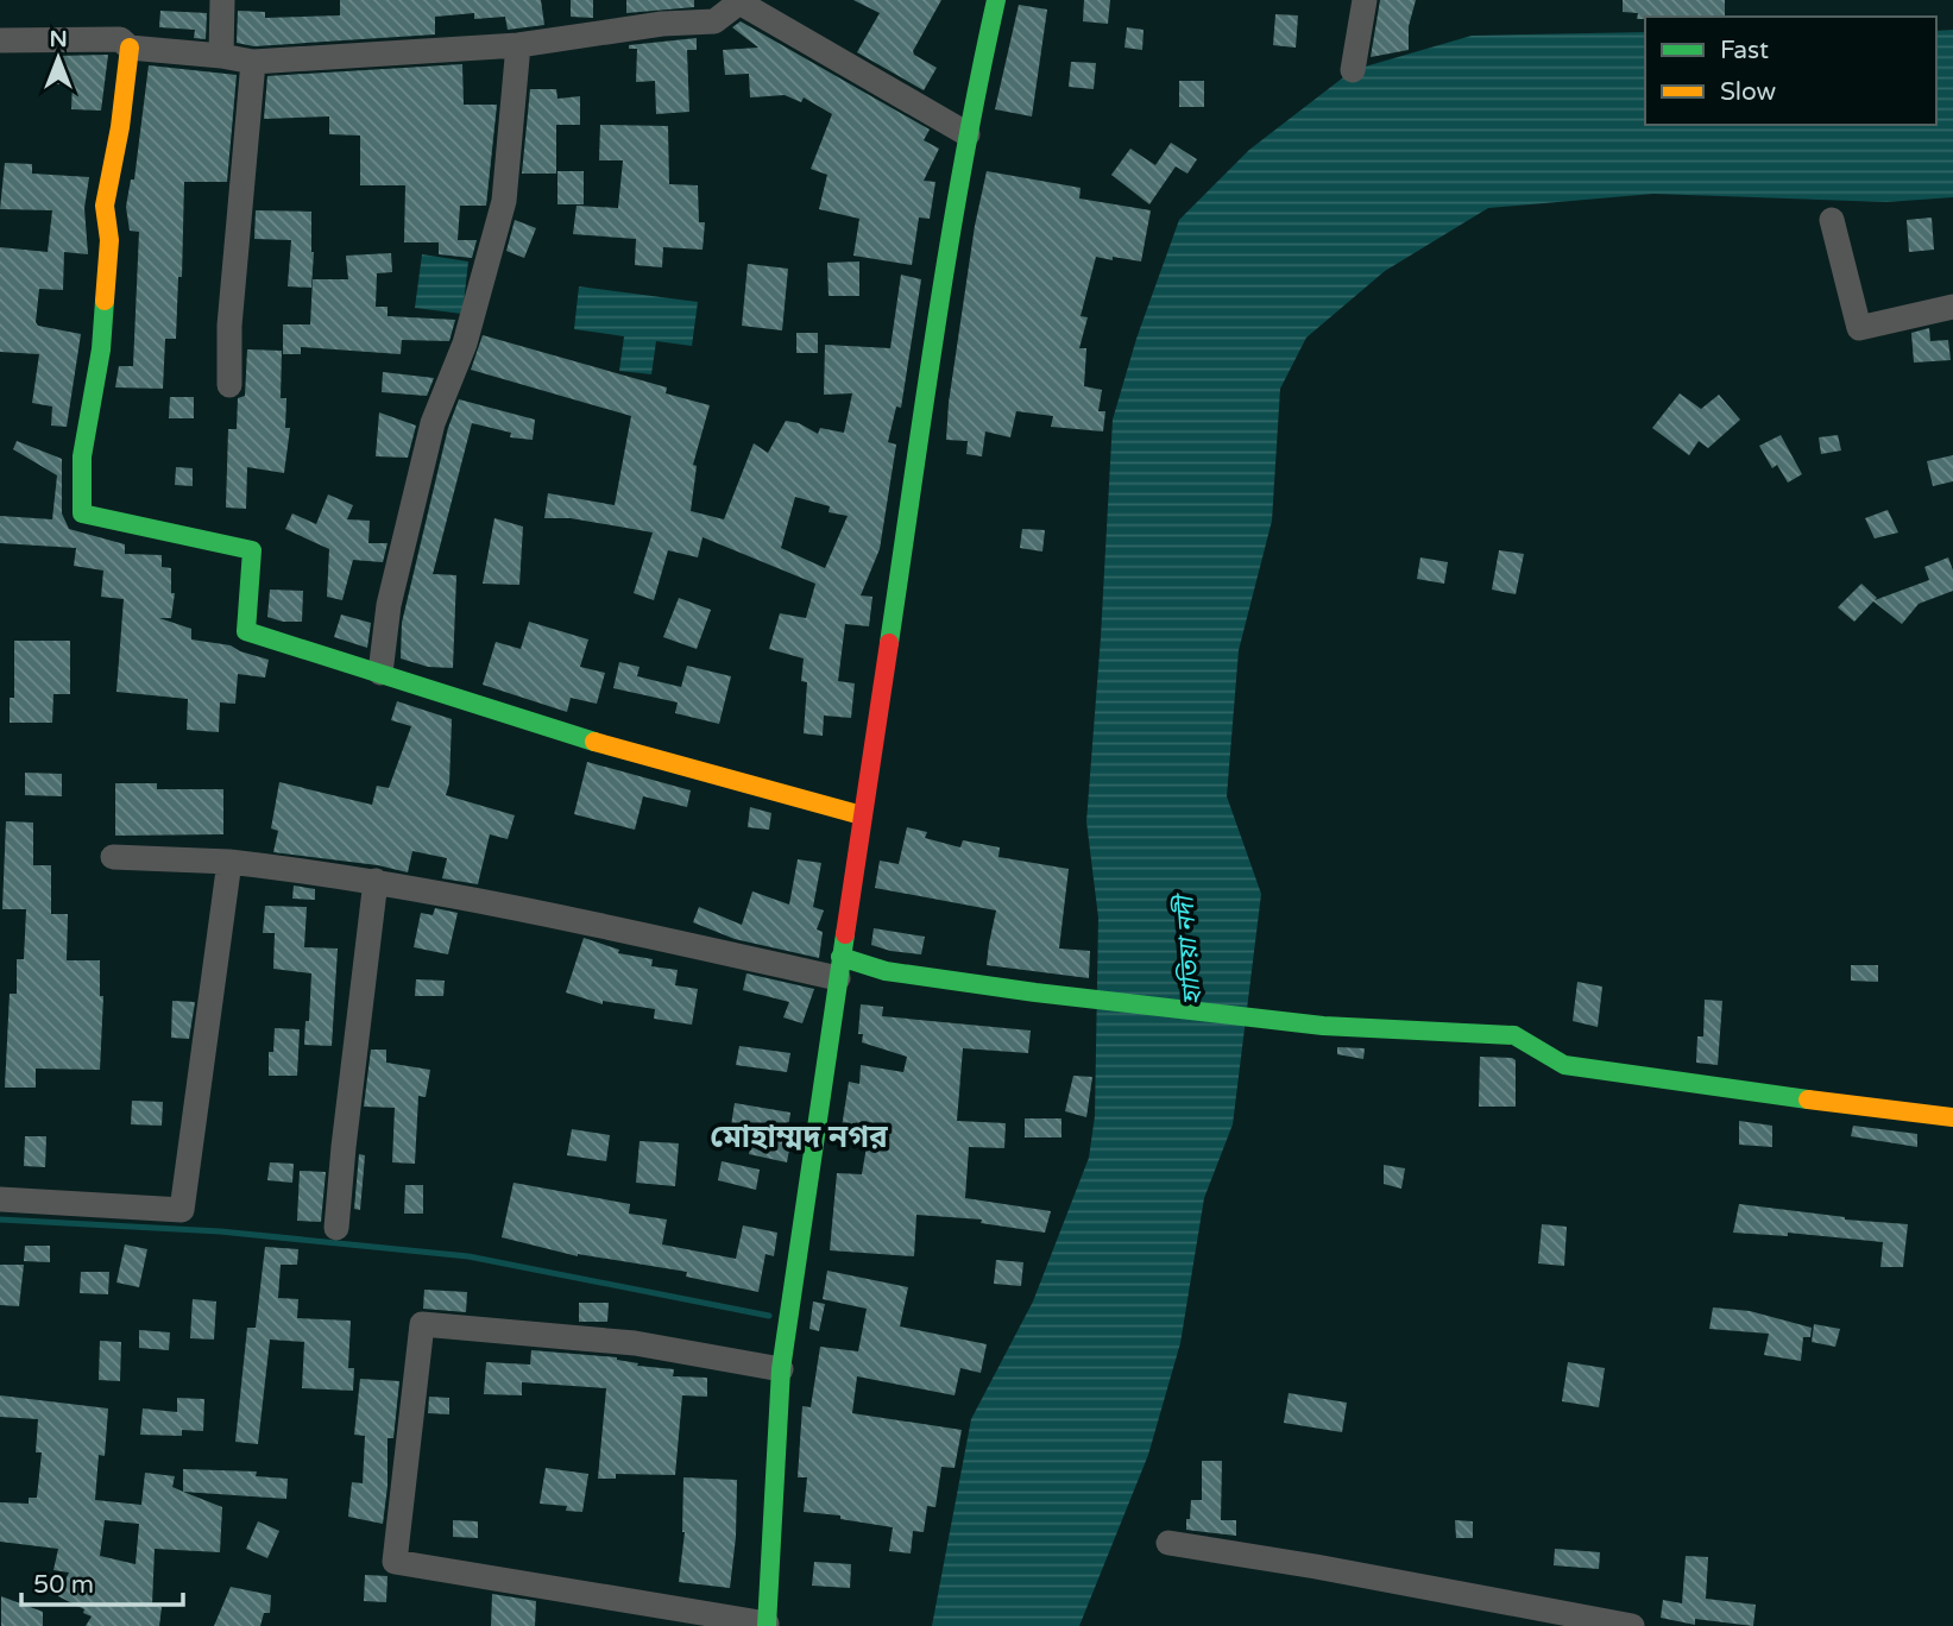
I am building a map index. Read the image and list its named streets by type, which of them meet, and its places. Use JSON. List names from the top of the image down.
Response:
{
  "districts": ["মোহাম্মদ নগর"],
  "water": ["হাতিয়া নদী"],
  "legend": ["Fast", "Slow"],
  "scale_bar": "50 m",
  "north": "top"
}
